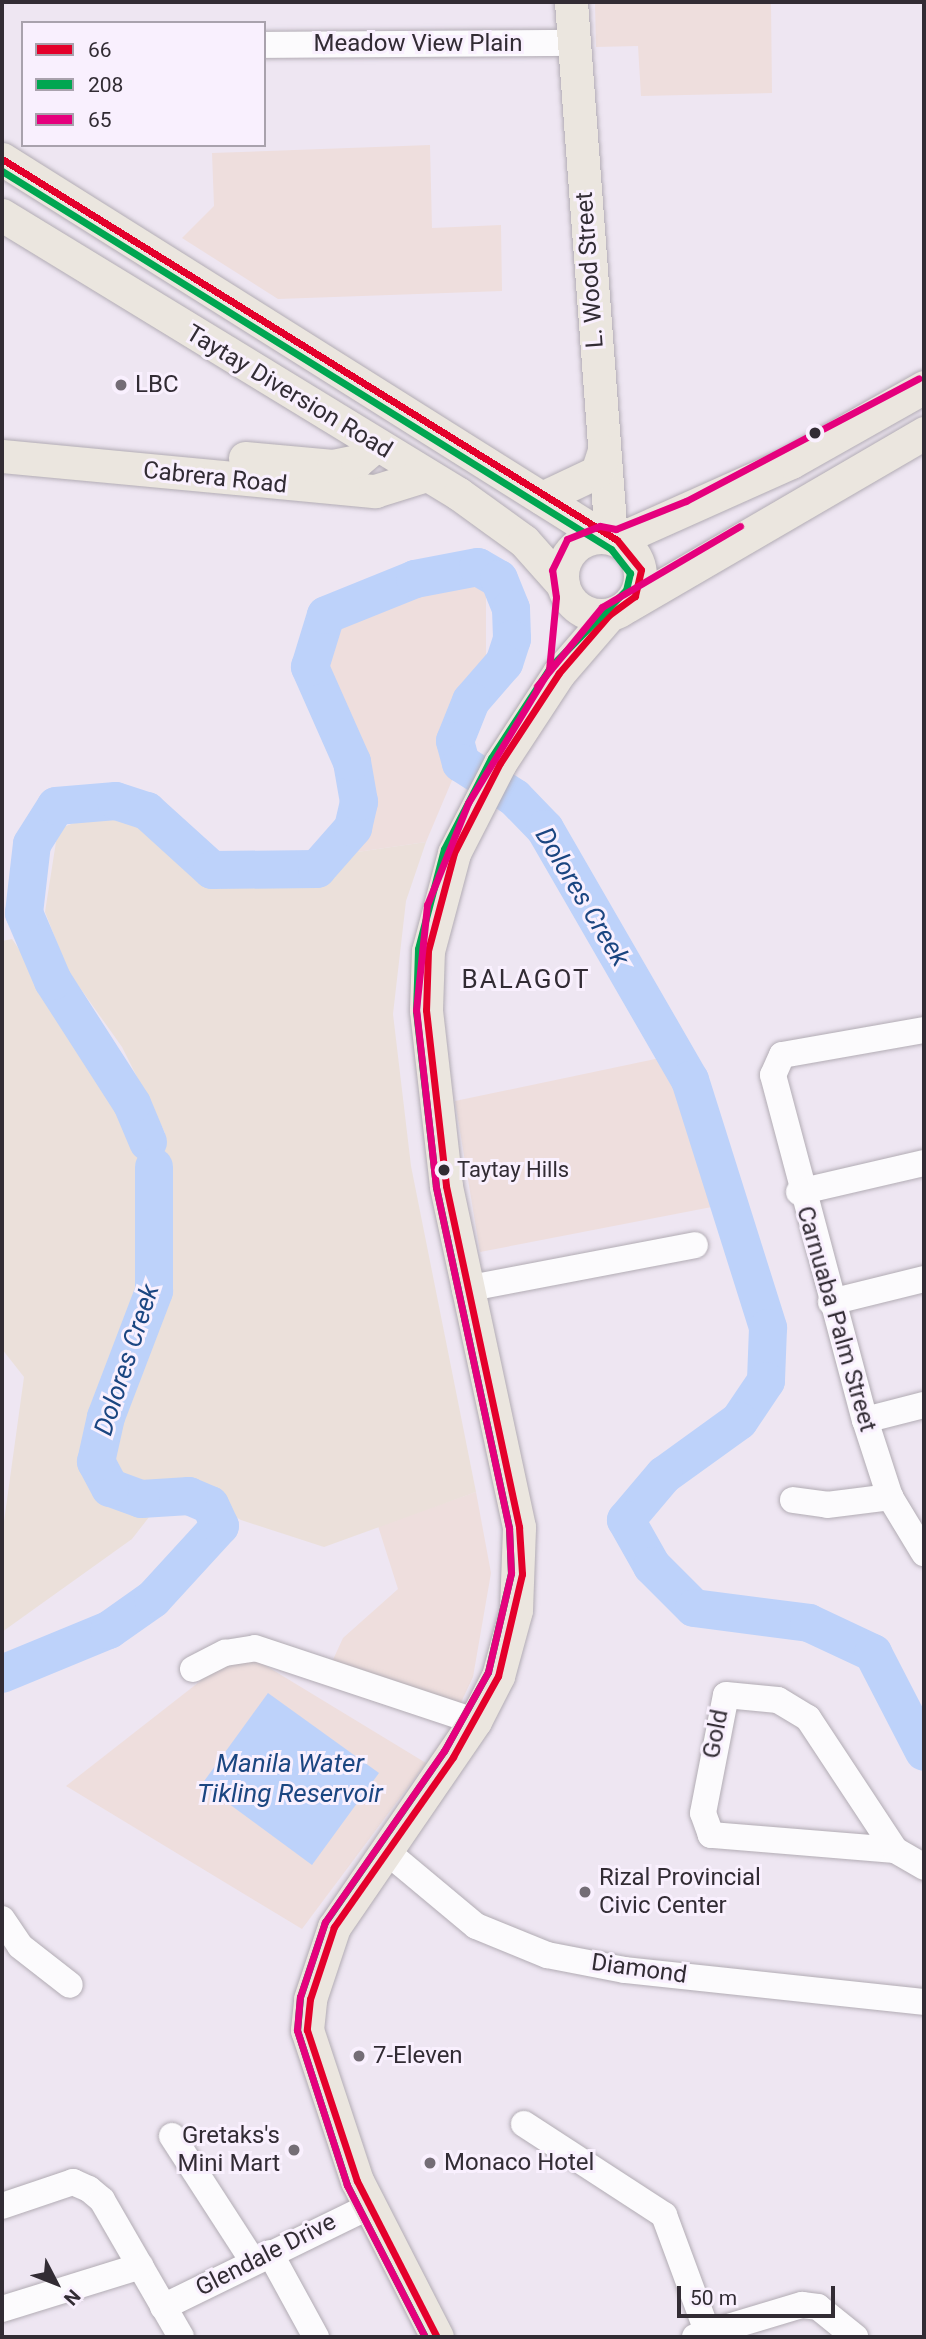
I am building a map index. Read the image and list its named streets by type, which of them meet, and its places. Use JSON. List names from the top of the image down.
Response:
{
  "streets": {
    "main road": ["L. Wood Street", "Taytay Diversion Road", "Cabrera Road"],
    "street": [
      "Meadow View Plain",
      "Carnuaba Palm Street",
      "Gold",
      "Diamond",
      "Glendale Drive"
    ]
  },
  "crossings": [
    ["Meadow View Plain", "L. Wood Street"],
    ["L. Wood Street", "Taytay Diversion Road"],
    ["Taytay Diversion Road", "Cabrera Road"]
  ],
  "districts": ["BALAGOT"],
  "water": ["Dolores Creek", "Manila Water Tikling Reservoir"],
  "places": [
    "LBC",
    "Taytay Hills",
    "Rizal Provincial Civic Center",
    "7-Eleven",
    "Gretaks's Mini Mart",
    "Monaco Hotel"
  ],
  "lines": ["transit line 66", "transit line 208", "transit line 65"],
  "legend": ["66", "208", "65"],
  "scale_bar": "50 m",
  "north": "bottom right"
}
